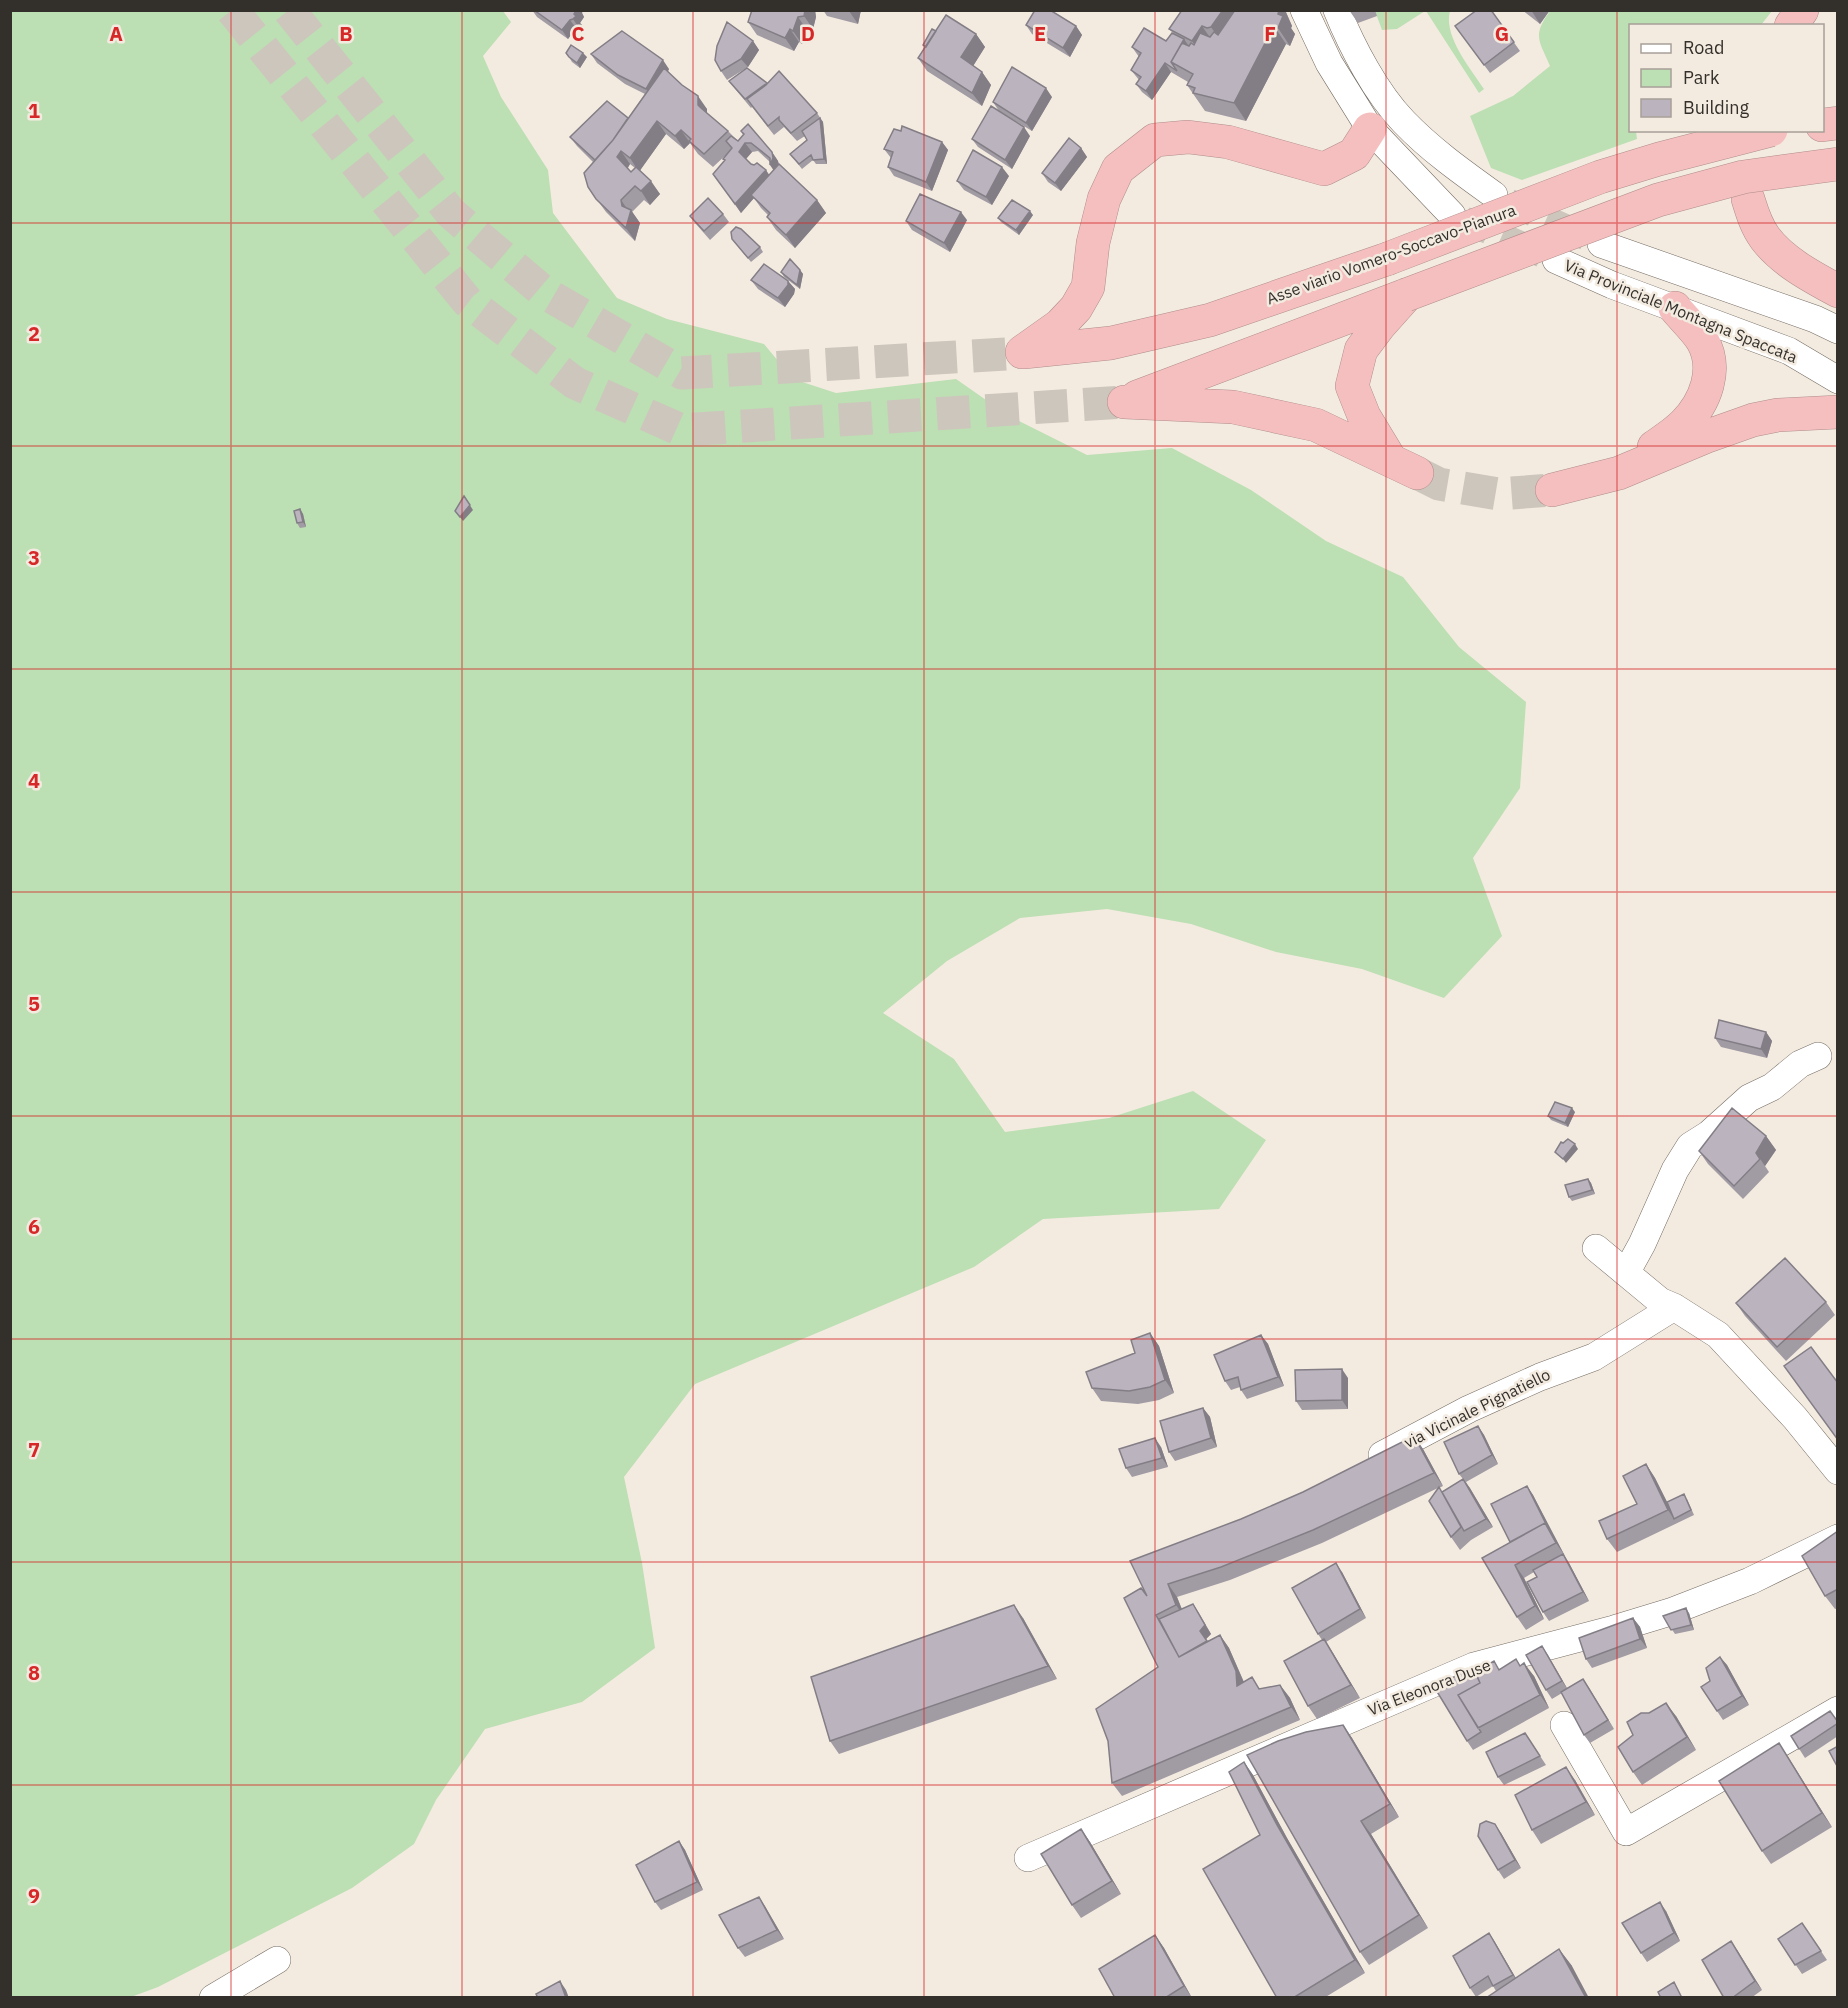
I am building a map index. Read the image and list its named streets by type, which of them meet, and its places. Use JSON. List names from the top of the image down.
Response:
{
  "streets": {
    "highway": ["Asse viario Vomero-Soccavo-Pianura"],
    "street": ["Via Provinciale Montagna Spaccata", "via Vicinale Pignatiello", "Via Eleonora Duse"]
  },
  "legend": ["Road", "Park", "Building"],
  "grid": {
    "columns": [
      "A",
      "B",
      "C",
      "D",
      "E",
      "F",
      "G"
    ],
    "rows": [
      "1",
      "2",
      "3",
      "4",
      "5",
      "6",
      "7",
      "8",
      "9"
    ]
  }
}
